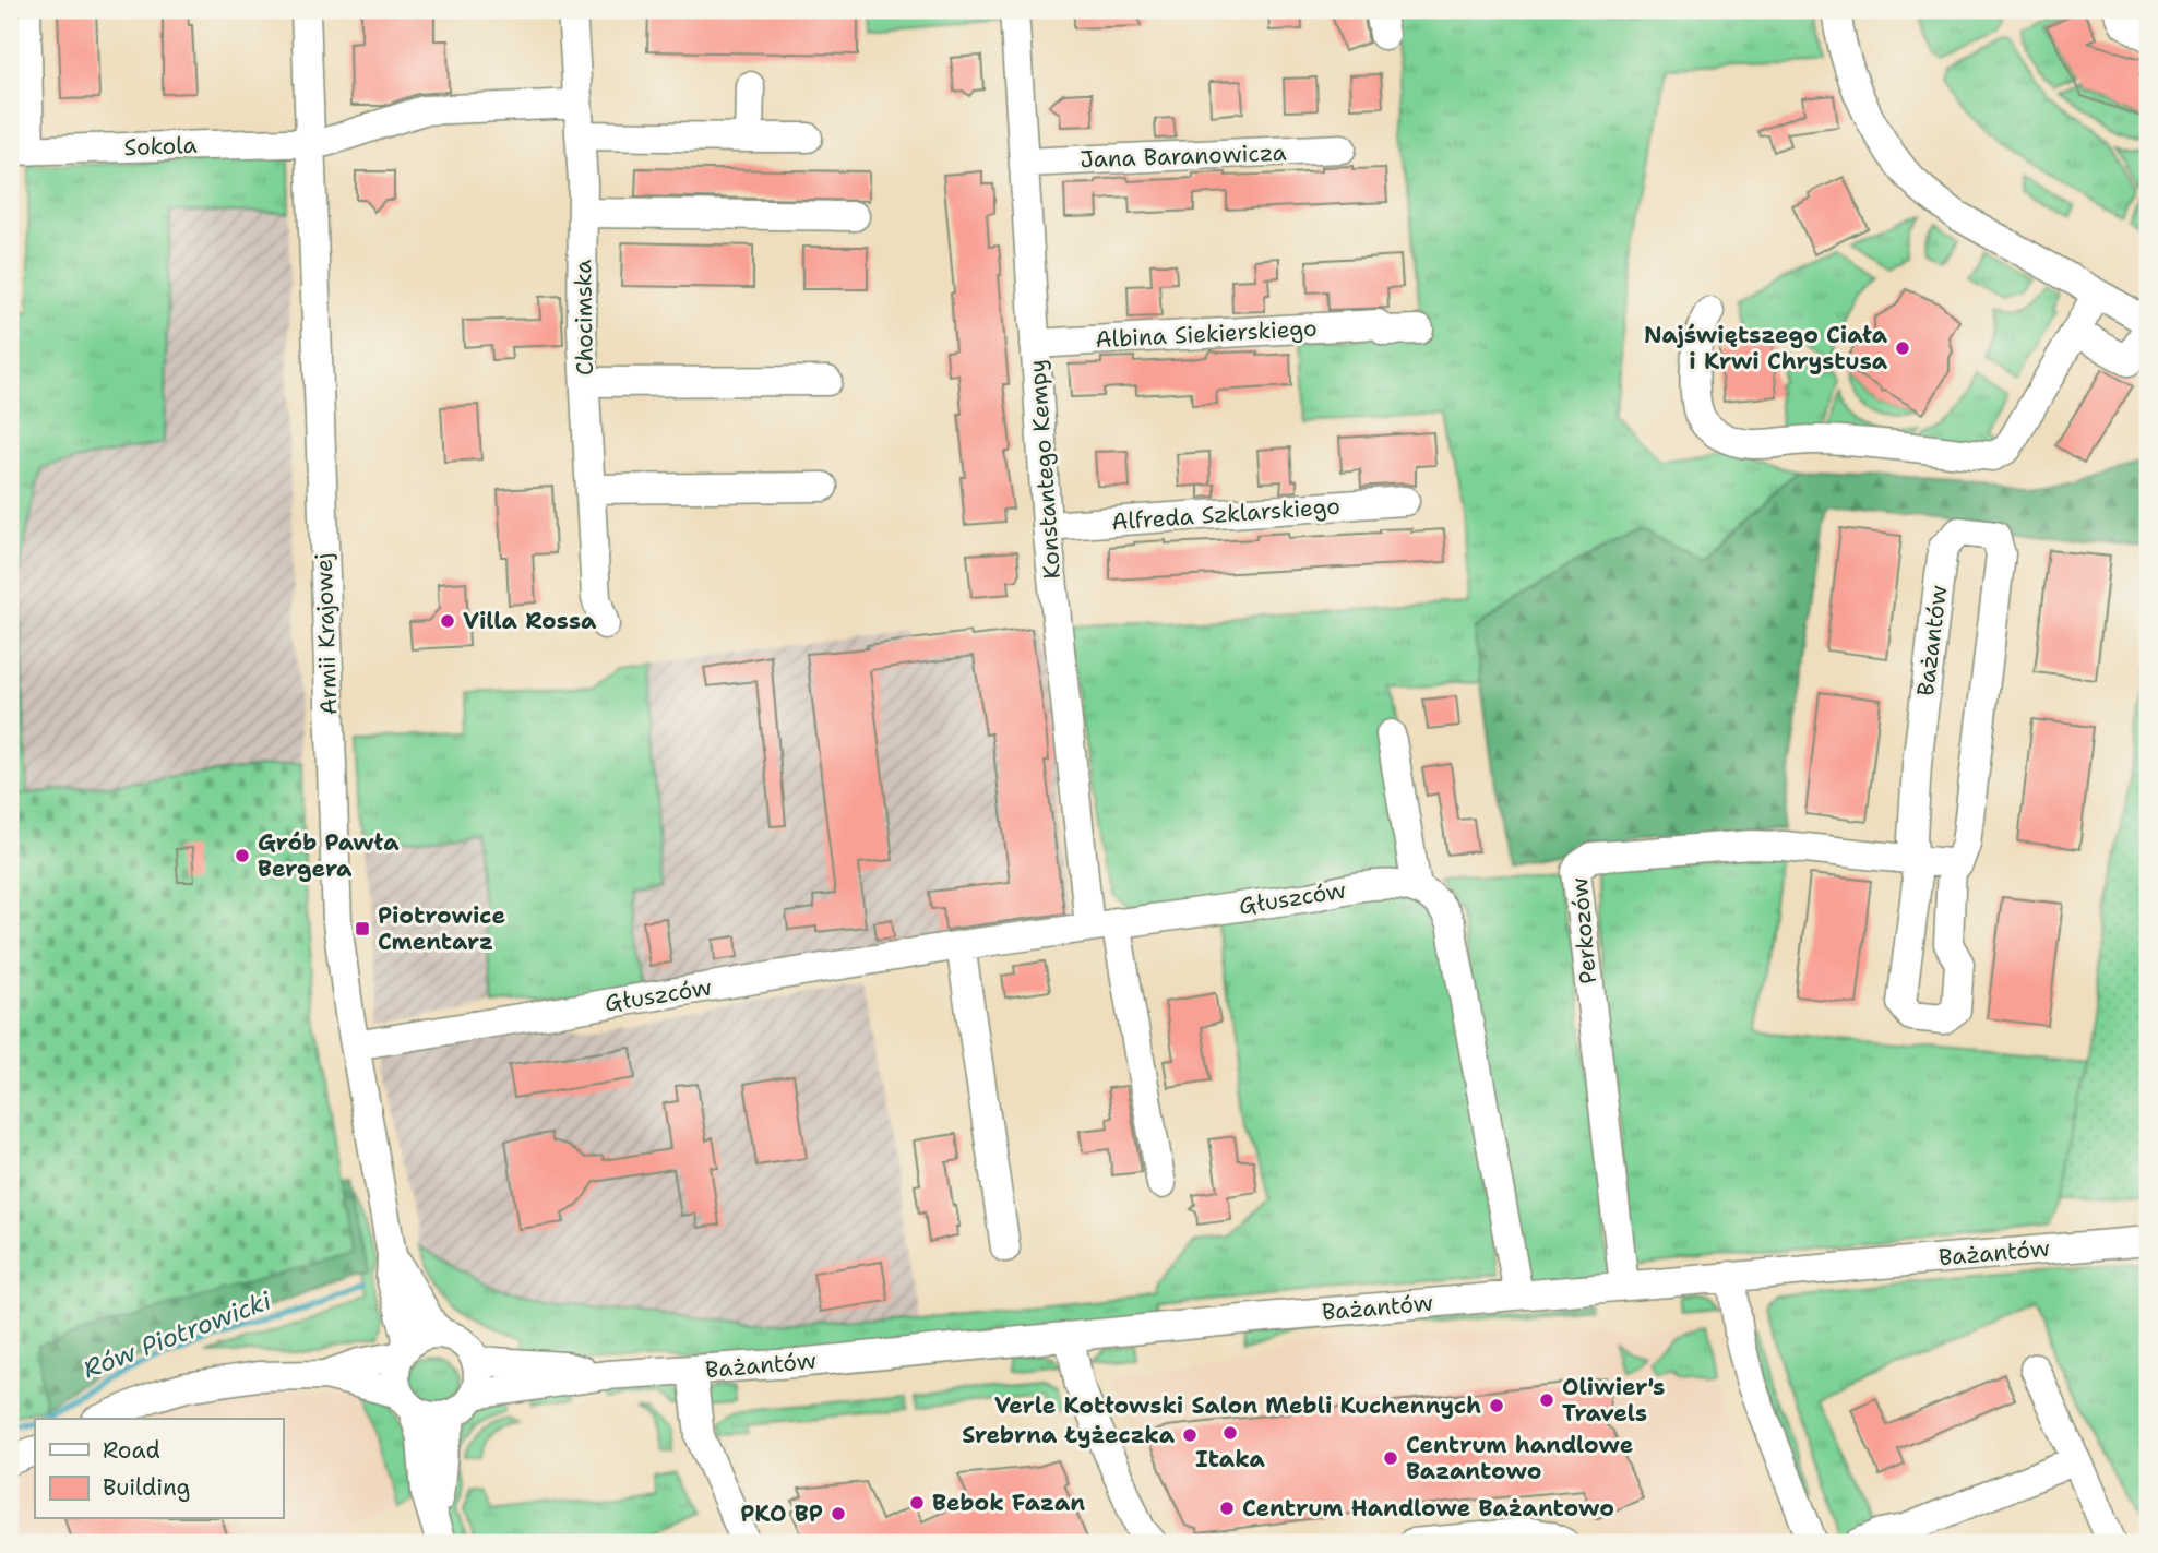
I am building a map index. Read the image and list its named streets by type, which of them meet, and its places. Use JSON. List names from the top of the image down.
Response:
{
  "streets": {
    "street": [
      "Sokola",
      "Jana Baranowicza",
      "Chocimska",
      "Albina Siekierskiego",
      "Konstantego Kempy",
      "Alfreda Szklarskiego",
      "Armii Krajowej",
      "Bażantów",
      "Głuszców",
      "Perkozów"
    ]
  },
  "crossings": [
    ["Sokola", "Chocimska"],
    ["Sokola", "Armii Krajowej"],
    ["Jana Baranowicza", "Konstantego Kempy"],
    ["Albina Siekierskiego", "Konstantego Kempy"],
    ["Konstantego Kempy", "Alfreda Szklarskiego"],
    ["Konstantego Kempy", "Głuszców"],
    ["Armii Krajowej", "Bażantów"],
    ["Armii Krajowej", "Głuszców"],
    ["Bażantów", "Perkozów"]
  ],
  "water": ["Rów Piotrowicki"],
  "places": {
    "other": [
      "Najświętszego Ciała i Krwi Chrystusa",
      "Villa Rossa",
      "Grób Pawła Bergera",
      "Oliwier's Travels",
      "Verle Kotłowski Salon Mebli Kuchennych",
      "Itaka",
      "Srebrna Łyżeczka",
      "Centrum handlowe Bazantowo",
      "Bebok Fazan",
      "Centrum Handlowe Bażantowo",
      "PKO BP"
    ],
    "transit": ["Piotrowice Cmentarz"]
  },
  "legend": ["Road", "Building"]
}
